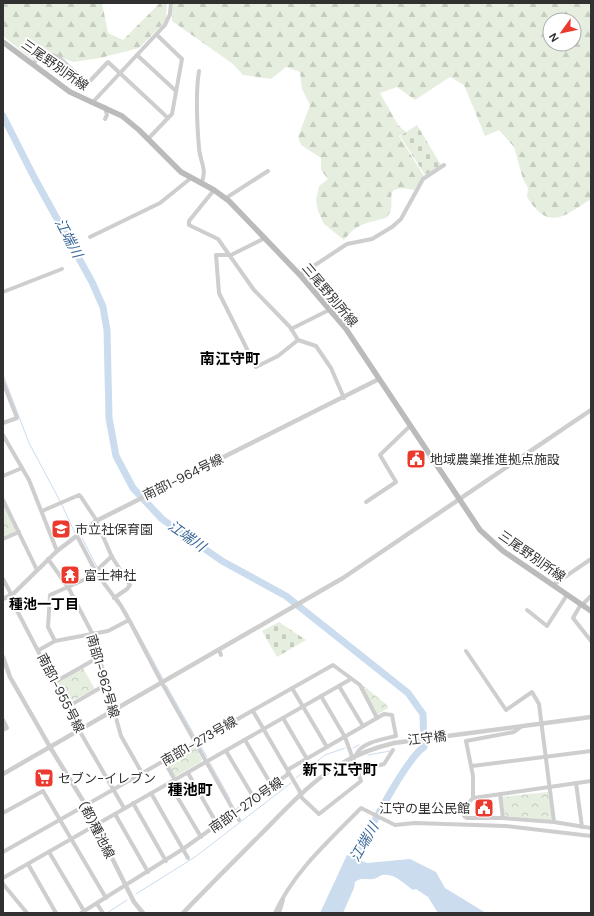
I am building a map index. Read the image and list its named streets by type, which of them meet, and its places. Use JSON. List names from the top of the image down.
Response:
{
  "streets": {
    "main road": ["三尾野別所線"],
    "street": [
      "南部1-964号線",
      "南部1-962号線",
      "南部1-955号線",
      "江守橋",
      "南部1-273号線",
      "南部1-270号線",
      "(都)種池線"
    ]
  },
  "crossings": [
    ["三尾野別所線", "南部1-964号線"],
    ["南部1-964号線", "南部1-962号線"],
    ["南部1-964号線", "南部1-955号線"],
    ["南部1-962号線", "南部1-273号線"],
    ["南部1-955号線", "南部1-273号線"],
    ["南部1-273号線", "南部1-270号線"],
    ["南部1-273号線", "(都)種池線"],
    ["南部1-270号線", "(都)種池線"]
  ],
  "districts": [
    "南江守町",
    "種池一丁目",
    "新下江守町",
    "種池町"
  ],
  "water": ["江端川"],
  "places": {
    "public building": ["地域農業推進拠点施設", "江守の里公民館"],
    "school or university": ["市立社保育園"],
    "temple": ["富士神社"],
    "supermarket": ["セブン-イレブン"]
  },
  "north": "bottom left"
}
